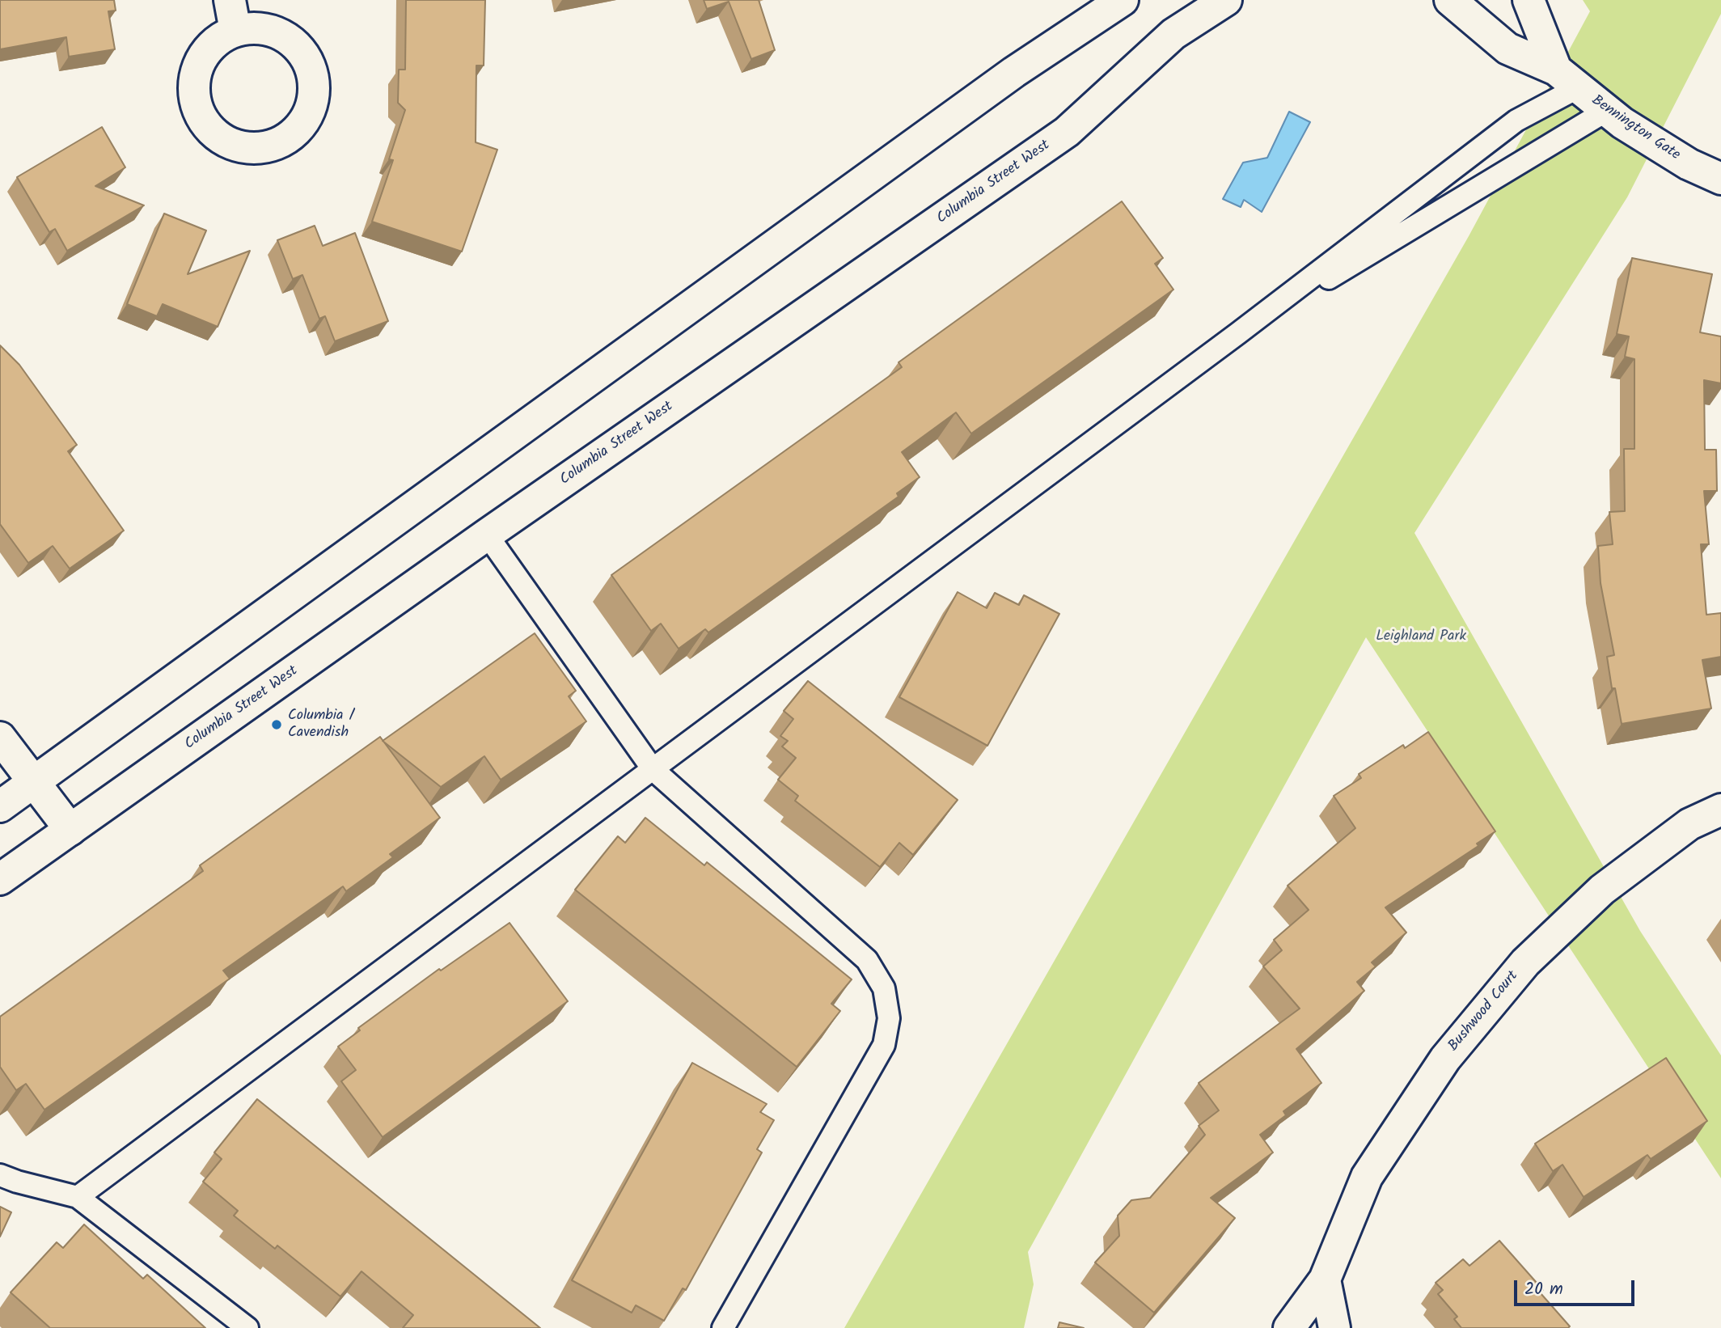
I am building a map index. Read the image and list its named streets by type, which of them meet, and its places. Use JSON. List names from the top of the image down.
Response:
{
  "streets": {
    "main road": ["Bennington Gate", "Columbia Street West", "Bushwood Court"]
  },
  "parks": ["Leighland Park"],
  "places": ["Columbia / Cavendish"],
  "scale_bar": "20 m"
}
